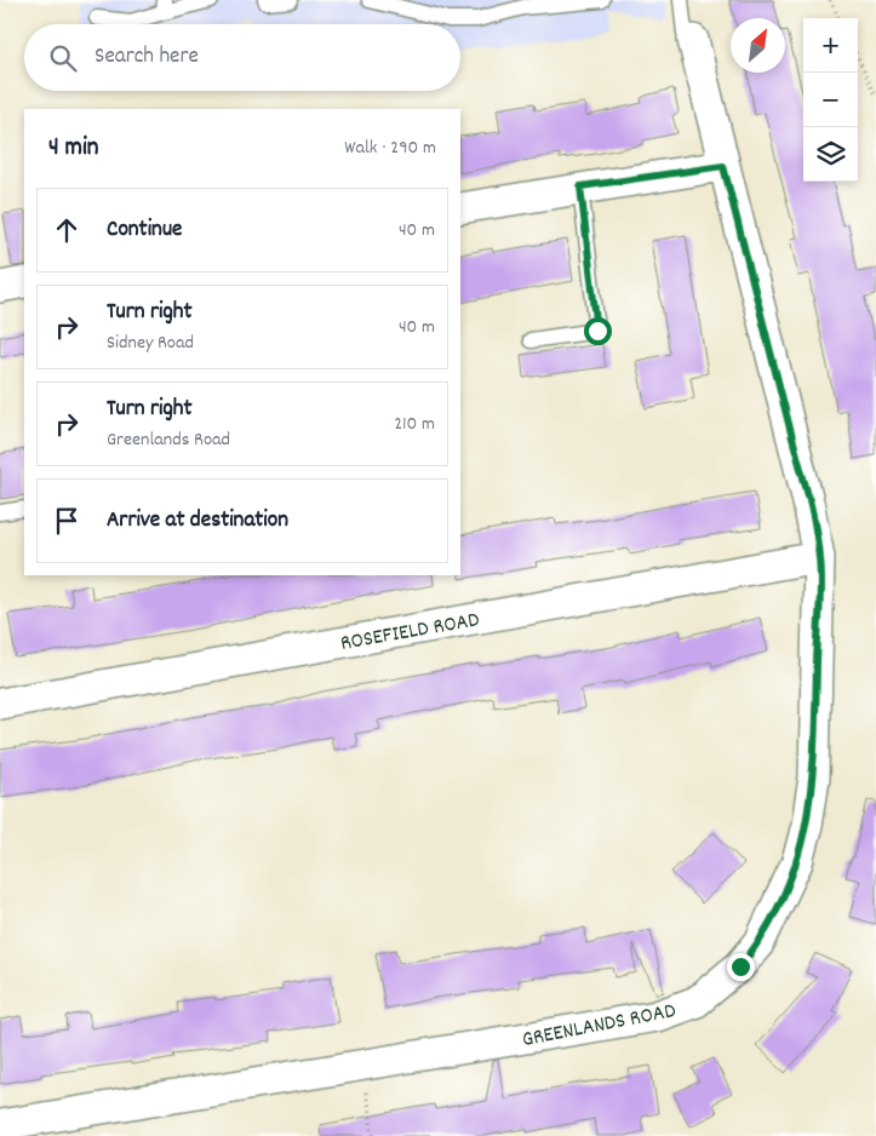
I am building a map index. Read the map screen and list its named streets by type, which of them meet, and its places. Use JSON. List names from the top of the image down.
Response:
{
  "streets": {
    "street": ["ROSEFIELD ROAD", "GREENLANDS ROAD"]
  },
  "crossings": [
    ["ROSEFIELD ROAD", "GREENLANDS ROAD"]
  ],
  "north": "top right",
  "page": {
    "map_buttons": ["+", "−"],
    "search": "Search here",
    "heading": ["4 min", "Walk · 290 m"],
    "list": [
      ["Continue", "40 m"],
      ["Turn right", "Sidney Road", "40 m"],
      ["Turn right", "Greenlands Road", "210 m"],
      "Arrive at destination"
    ]
  }
}
